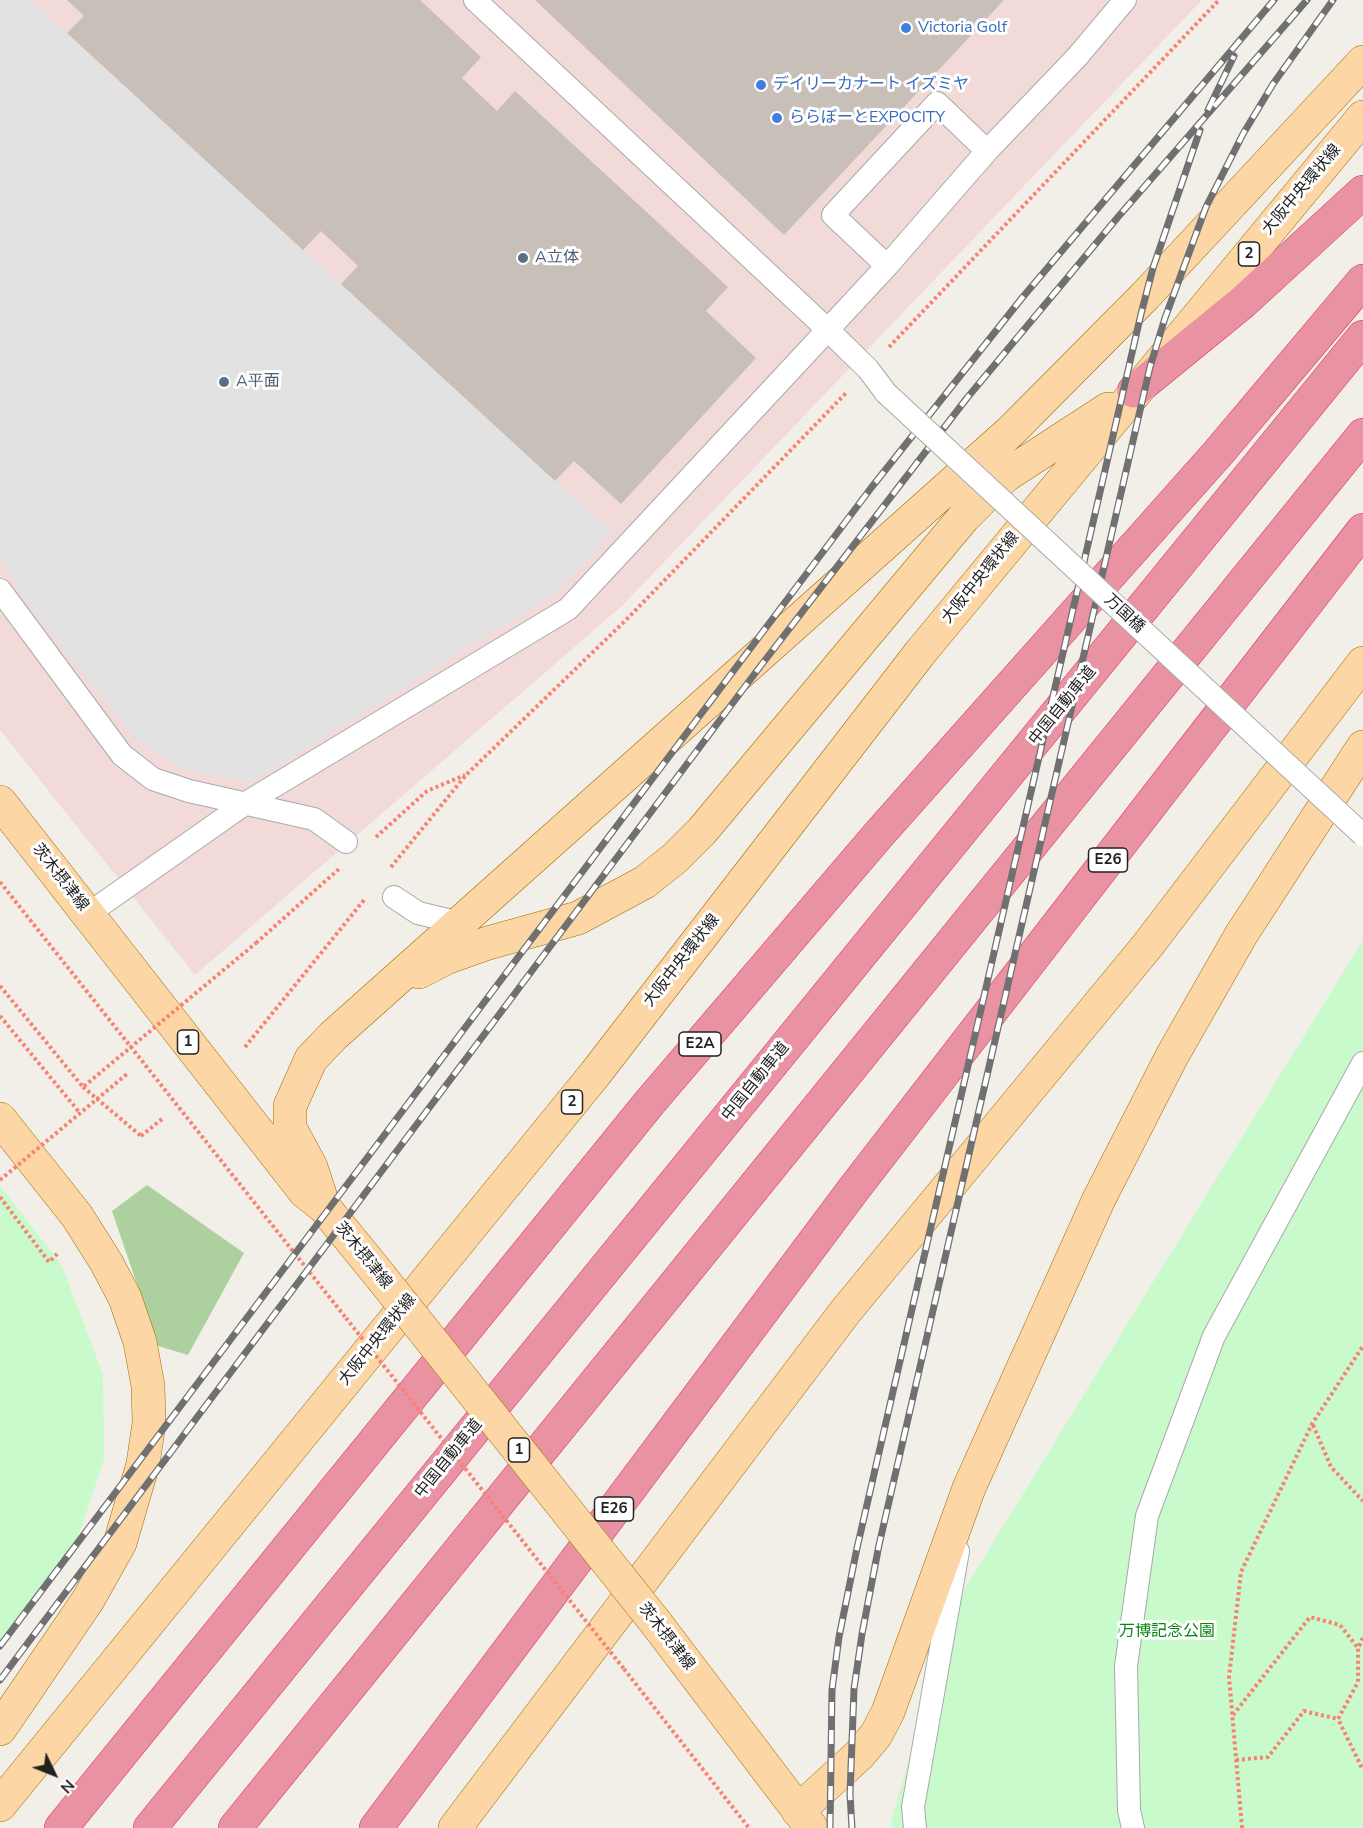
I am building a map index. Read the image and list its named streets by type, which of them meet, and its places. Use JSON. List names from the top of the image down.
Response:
{
  "streets": {
    "highway": ["中国自動車道", "E26", "E2A"],
    "main road": [
      "大阪中央環状線",
      "2",
      "茨木摂津線",
      "1"
    ],
    "lane": ["万国橋"]
  },
  "parks": ["万博記念公園"],
  "places": [
    "Victoria Golf",
    "デイリーカナート イズミヤ",
    "ららぽーとEXPOCITY",
    "A立体",
    "A平面"
  ],
  "north": "bottom right"
}
